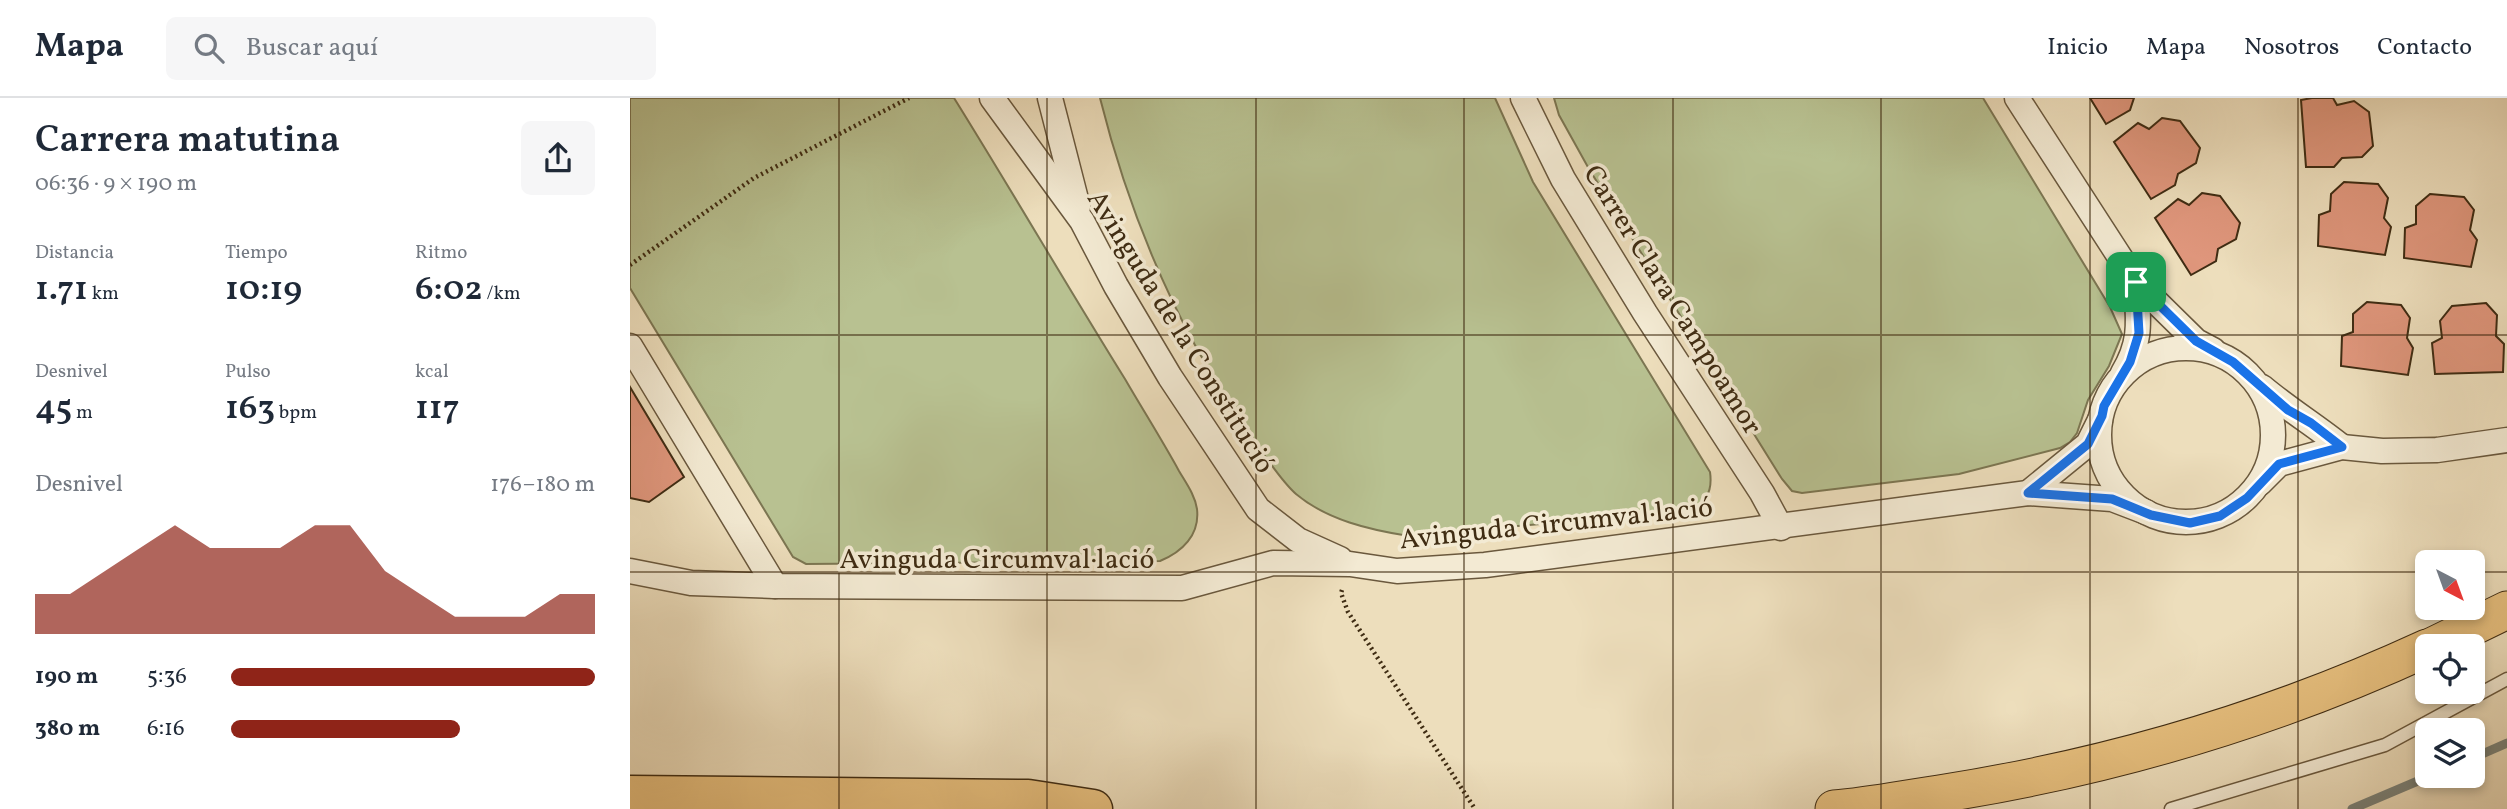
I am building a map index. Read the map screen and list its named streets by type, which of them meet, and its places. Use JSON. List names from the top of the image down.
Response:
{
  "streets": {
    "street": ["Carrer Clara Campoamor", "Avinguda de la Constitució", "Avinguda Circumval·lació"]
  },
  "crossings": [
    ["Carrer Clara Campoamor", "Avinguda Circumval·lació"],
    ["Avinguda de la Constitució", "Avinguda Circumval·lació"]
  ],
  "north": "bottom right",
  "page": {
    "header": "Mapa",
    "search": "Buscar aquí",
    "nav": [
      "Inicio",
      "Mapa",
      "Nosotros",
      "Contacto"
    ],
    "heading": ["Carrera matutina", "06:36 · 9 × 190 m"],
    "stats": [
      ["Distancia", "1.71 km"],
      ["Tiempo", "10:19"],
      ["Ritmo", "6:02 /km"],
      ["Desnivel", "45 m"],
      ["Pulso", "163 bpm"],
      ["kcal", "117"]
    ],
    "chart": ["Desnivel", "176–180 m"],
    "list": [
      {
        "name": "190 m",
        "note": "5:36"
      },
      {
        "name": "380 m",
        "note": "6:16"
      }
    ]
  }
}
